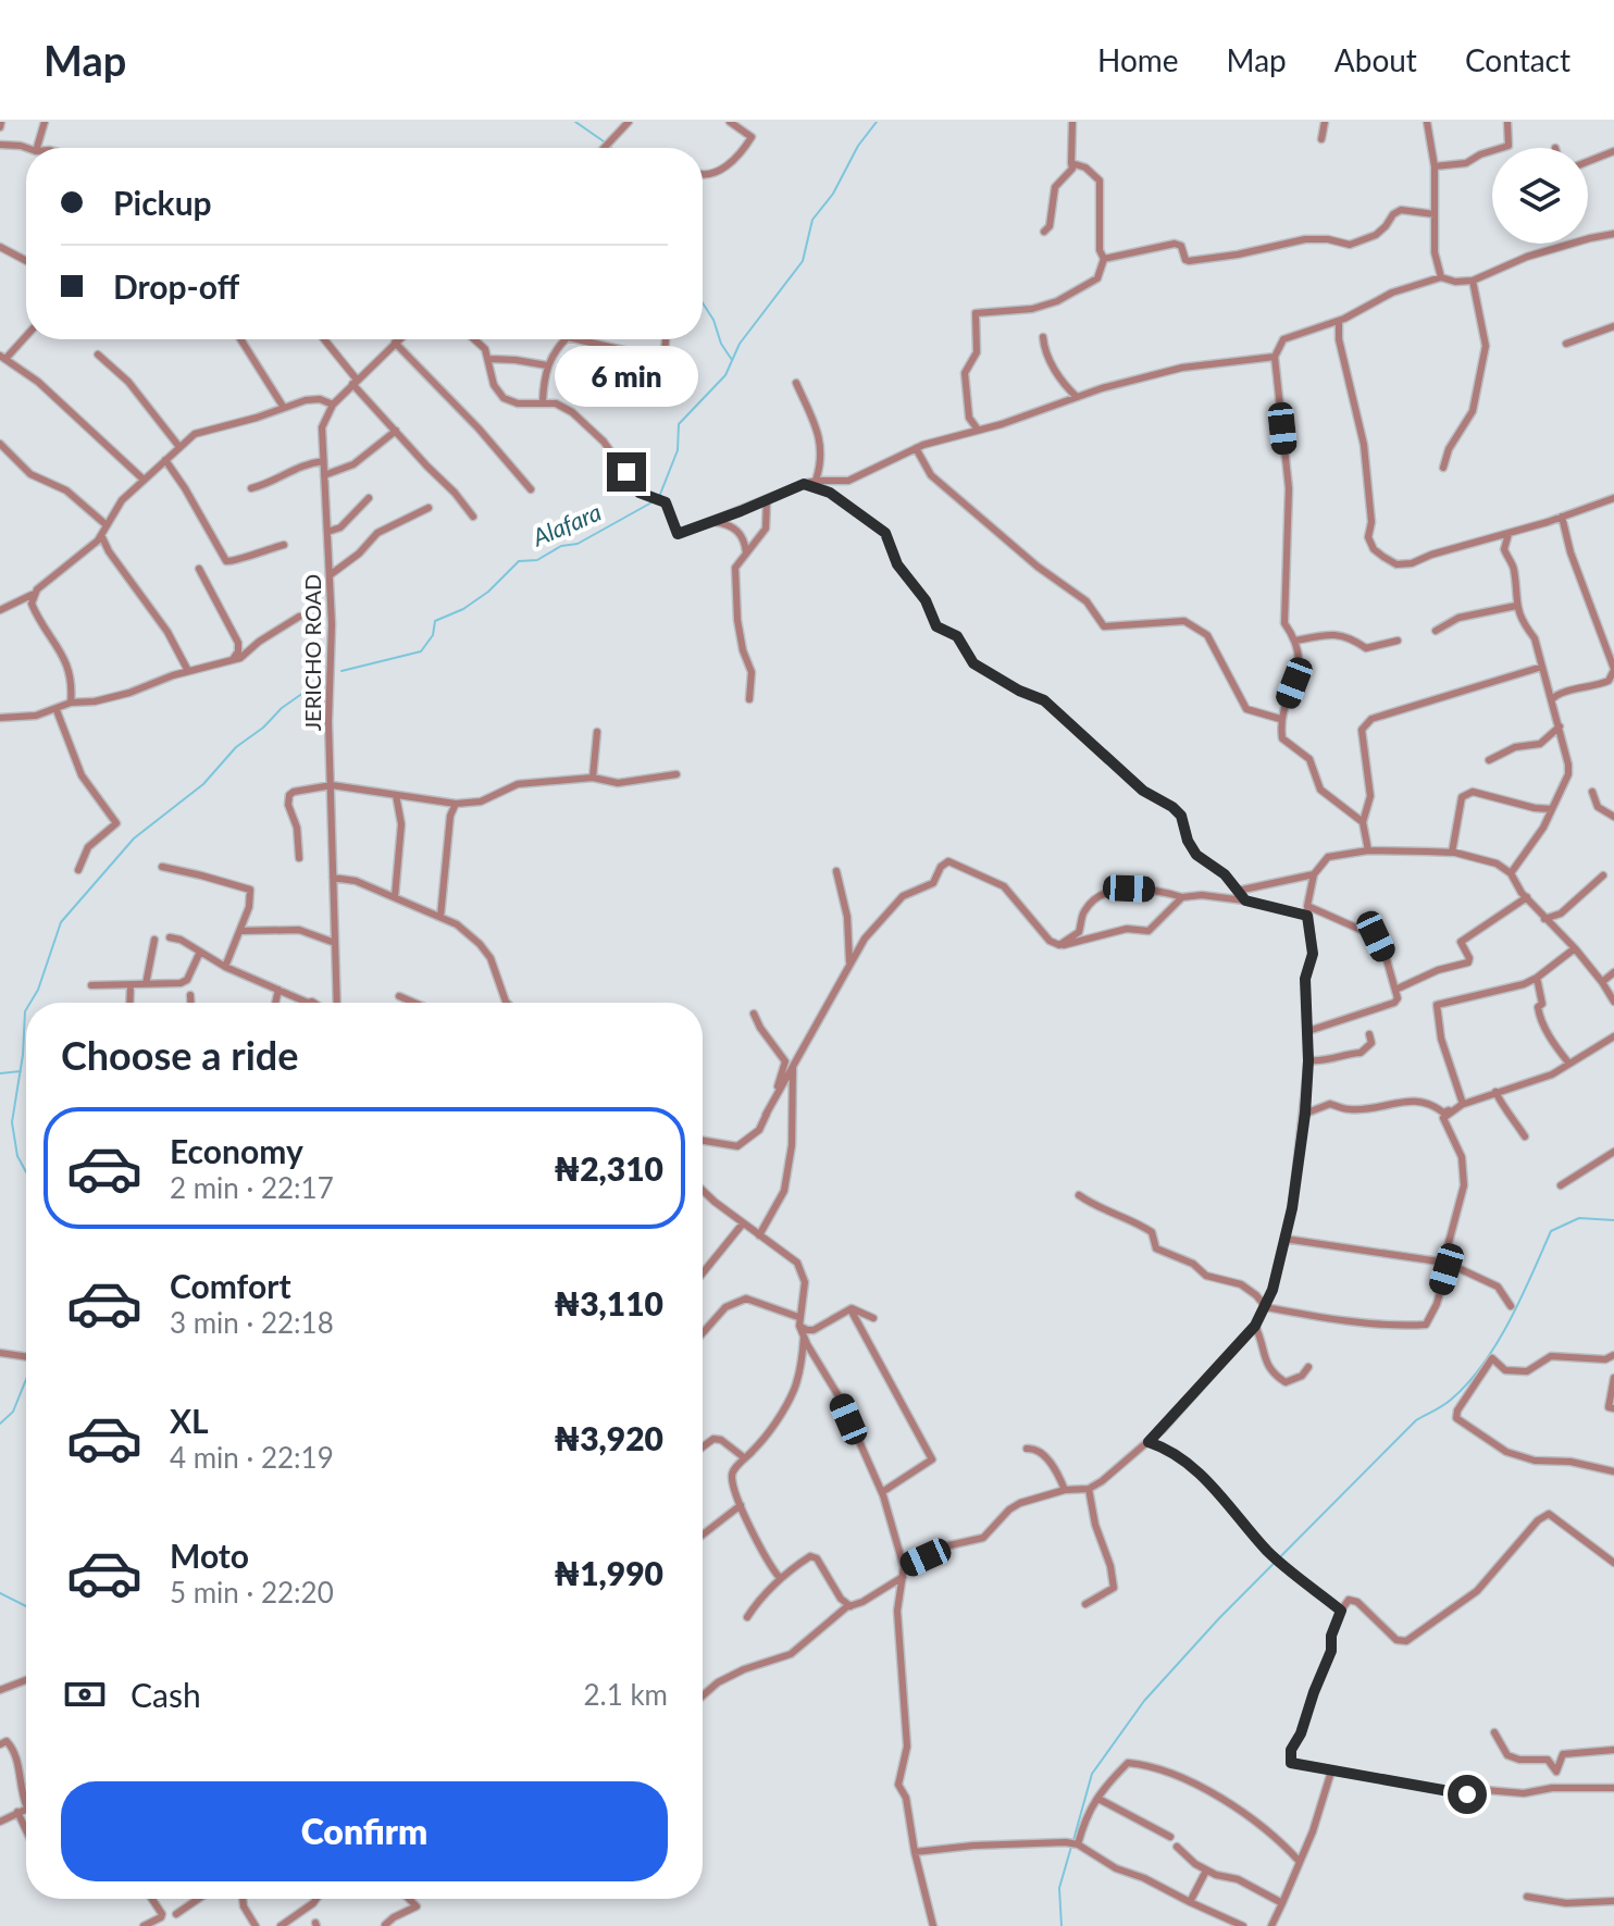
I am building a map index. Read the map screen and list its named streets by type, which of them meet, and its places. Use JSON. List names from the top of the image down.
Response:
{
  "streets": {
    "street": ["JERICHO ROAD"]
  },
  "water": ["Alafara"],
  "page": {
    "header": "Map",
    "nav": [
      "Home",
      "Map",
      "About",
      "Contact"
    ],
    "banner": ["Pickup", "Drop-off"],
    "bubble": "6 min",
    "heading": "Choose a ride",
    "list": [
      {
        "name": "Economy",
        "note": "2 min · 22:17",
        "value": "₦2,310"
      },
      {
        "name": "Comfort",
        "note": "3 min · 22:18",
        "value": "₦3,110"
      },
      {
        "name": "XL",
        "note": "4 min · 22:19",
        "value": "₦3,920"
      },
      {
        "name": "Moto",
        "note": "5 min · 22:20",
        "value": "₦1,990"
      }
    ],
    "pay": ["Cash", "2.1 km"],
    "buttons": "Confirm"
  }
}
